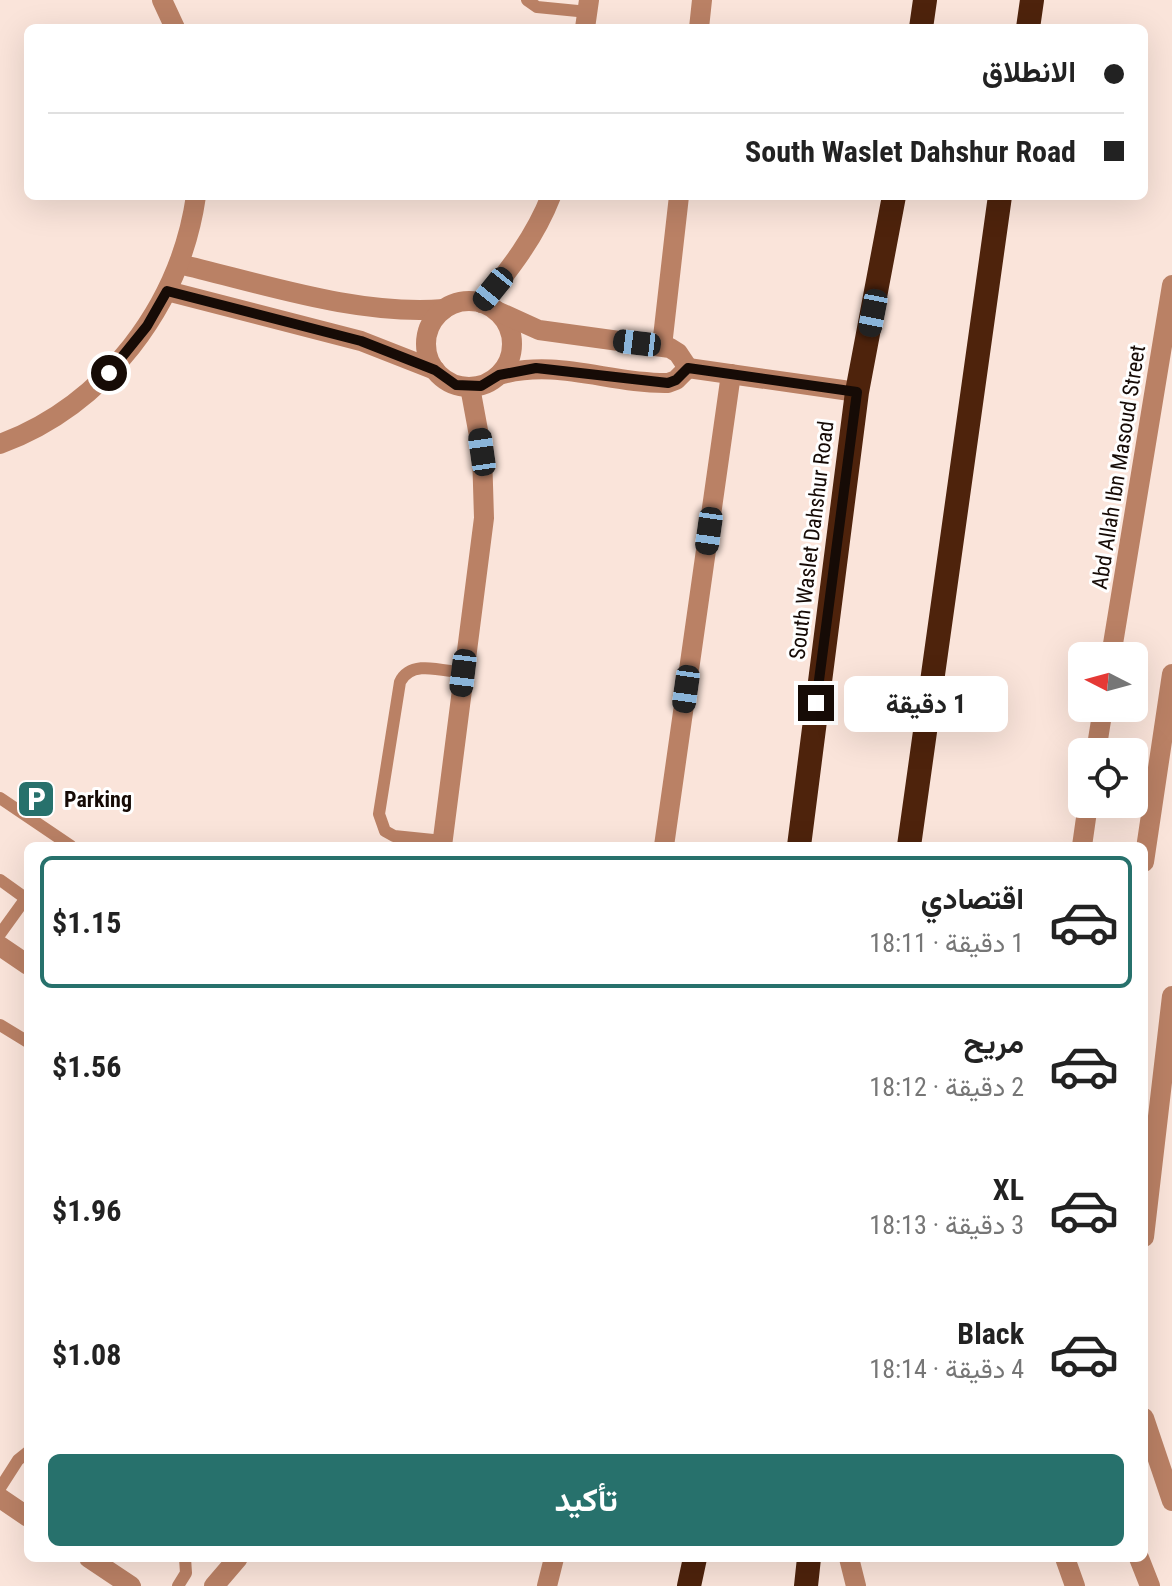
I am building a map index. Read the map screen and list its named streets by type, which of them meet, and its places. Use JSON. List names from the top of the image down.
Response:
{
  "streets": {
    "highway": ["South Waslet Dahshur Road"],
    "street": ["Abd Allah Ibn Masoud Street"]
  },
  "places": {
    "parking": ["Parking"]
  },
  "north": "left",
  "page": {
    "banner": ["الانطلاق", "South Waslet Dahshur Road"],
    "bubble": "1 دقيقة",
    "list": [
      {
        "name": "اقتصادي",
        "note": "1 دقيقة · 18:11",
        "value": "$1.15"
      },
      {
        "name": "مريح",
        "note": "2 دقيقة · 18:12",
        "value": "$1.56"
      },
      {
        "name": "XL",
        "note": "3 دقيقة · 18:13",
        "value": "$1.96"
      },
      {
        "name": "Black",
        "note": "4 دقيقة · 18:14",
        "value": "$1.08"
      }
    ],
    "buttons": "تأكيد"
  }
}
